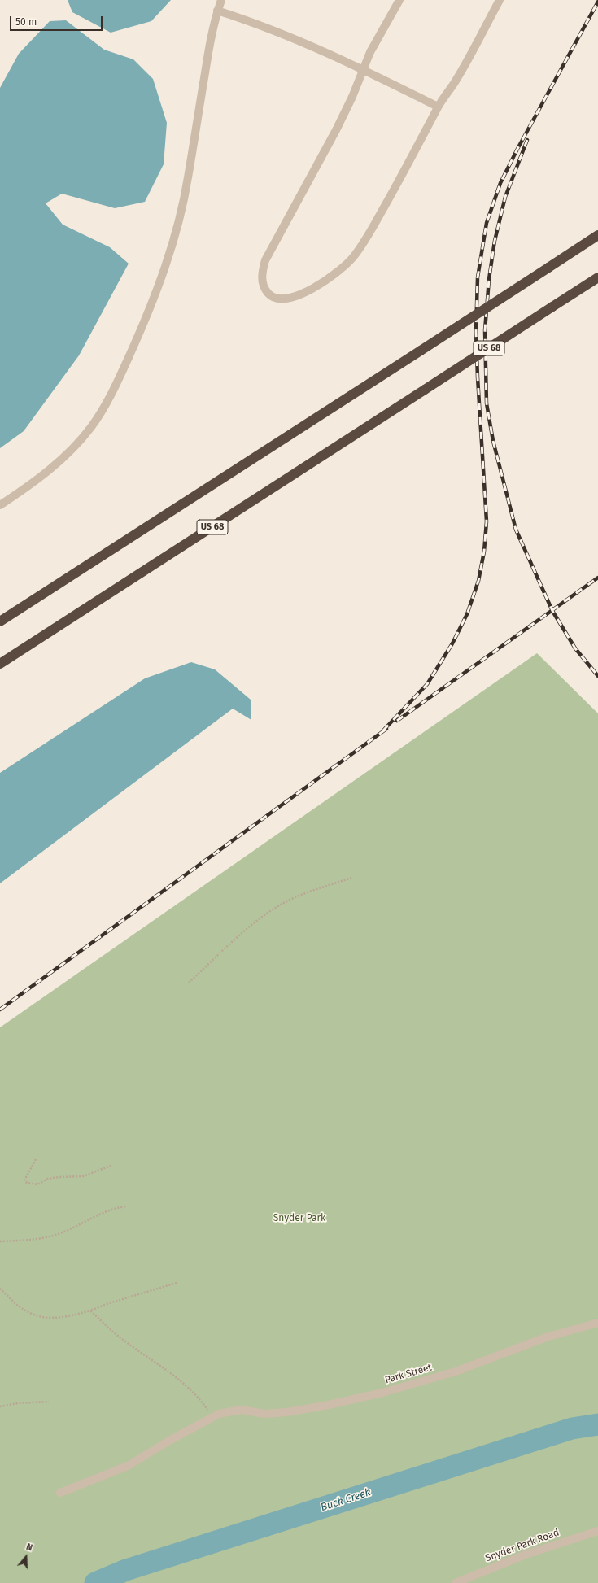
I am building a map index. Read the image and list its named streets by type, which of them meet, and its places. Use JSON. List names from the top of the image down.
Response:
{
  "streets": {
    "highway": ["US 68"],
    "street": ["Park Street", "Snyder Park Road"]
  },
  "water": ["Buck Creek"],
  "parks": ["Snyder Park"],
  "scale_bar": "50 m",
  "north": "top"
}
